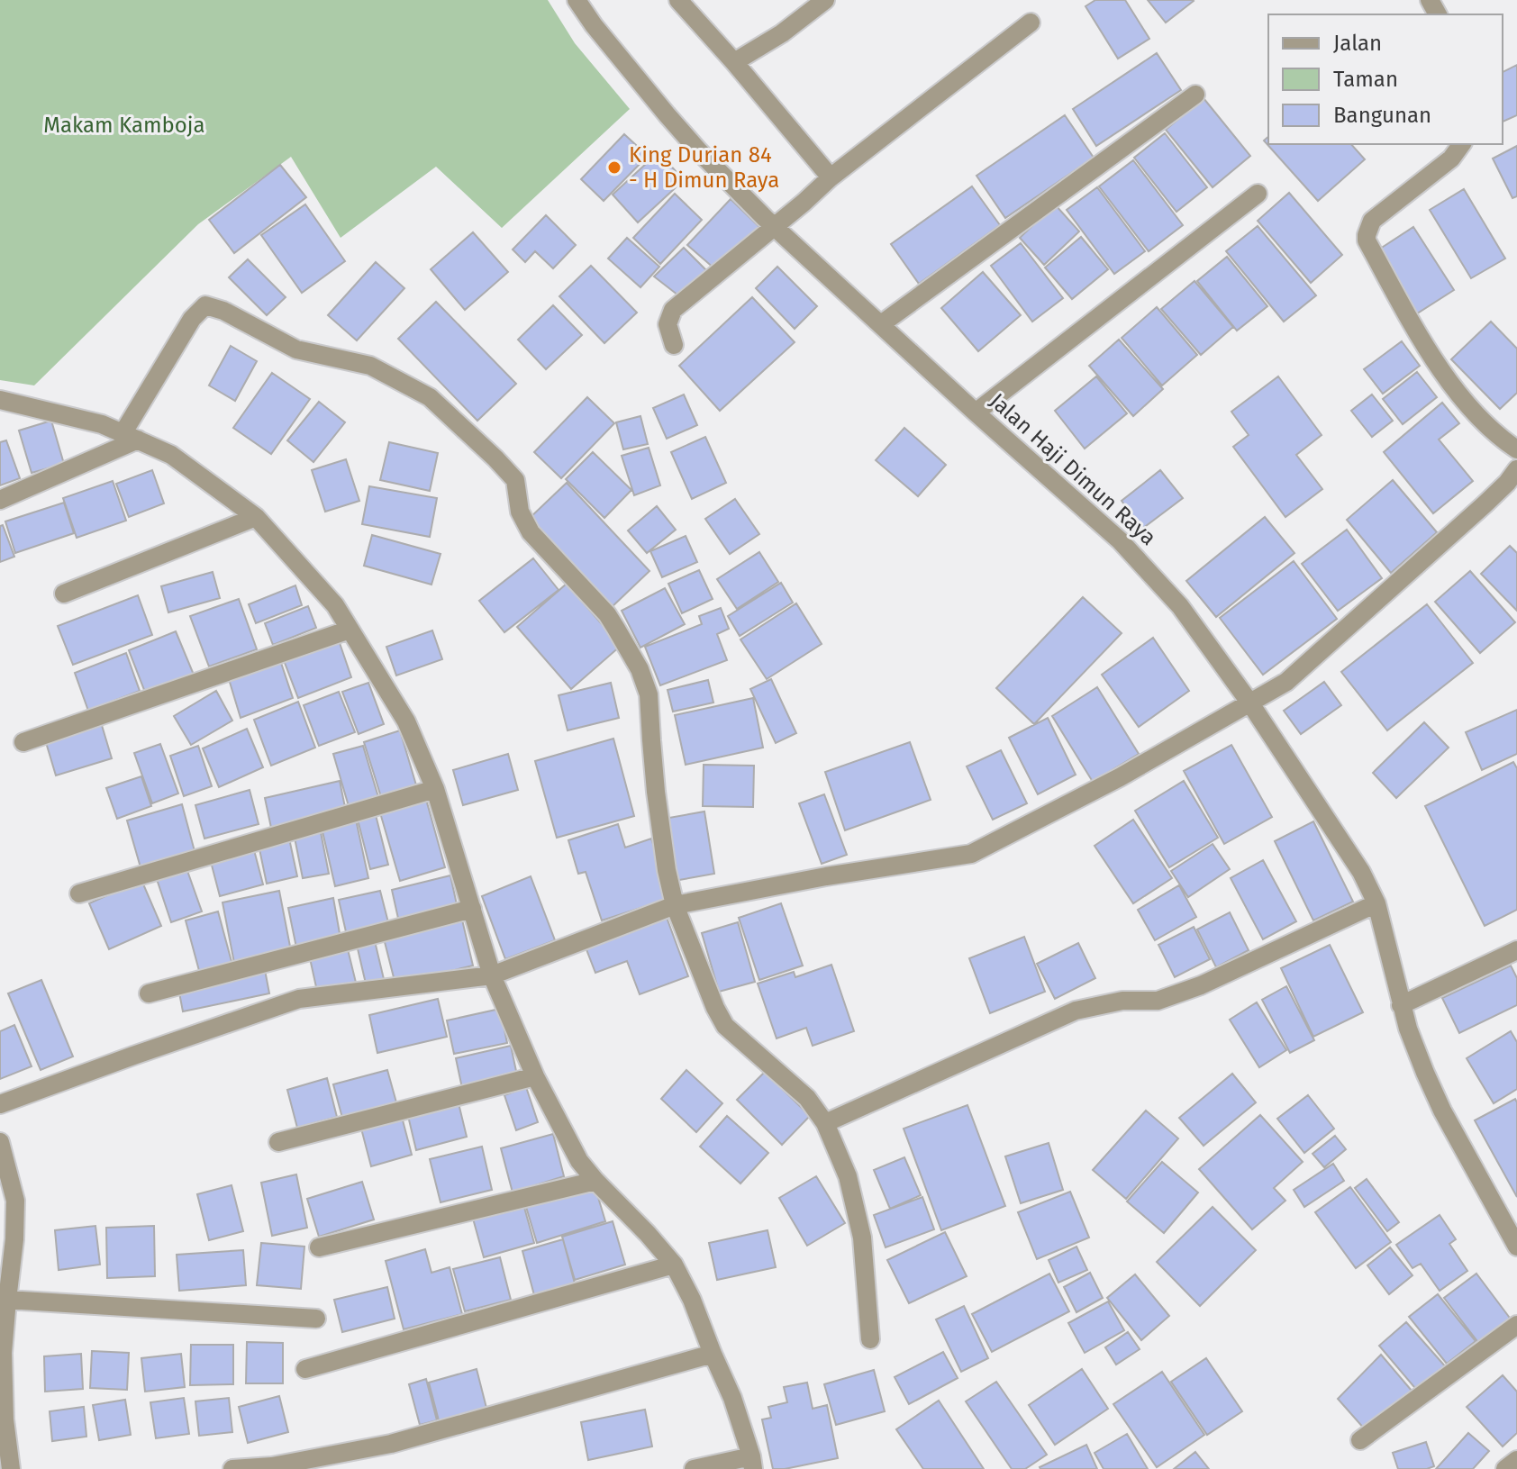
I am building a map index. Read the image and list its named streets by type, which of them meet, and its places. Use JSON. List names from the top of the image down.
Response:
{
  "streets": {
    "street": ["Jalan Haji Dimun Raya"]
  },
  "parks": ["Makam Kamboja"],
  "places": ["King Durian 84 - H Dimun Raya"],
  "legend": ["Jalan", "Taman", "Bangunan"]
}
